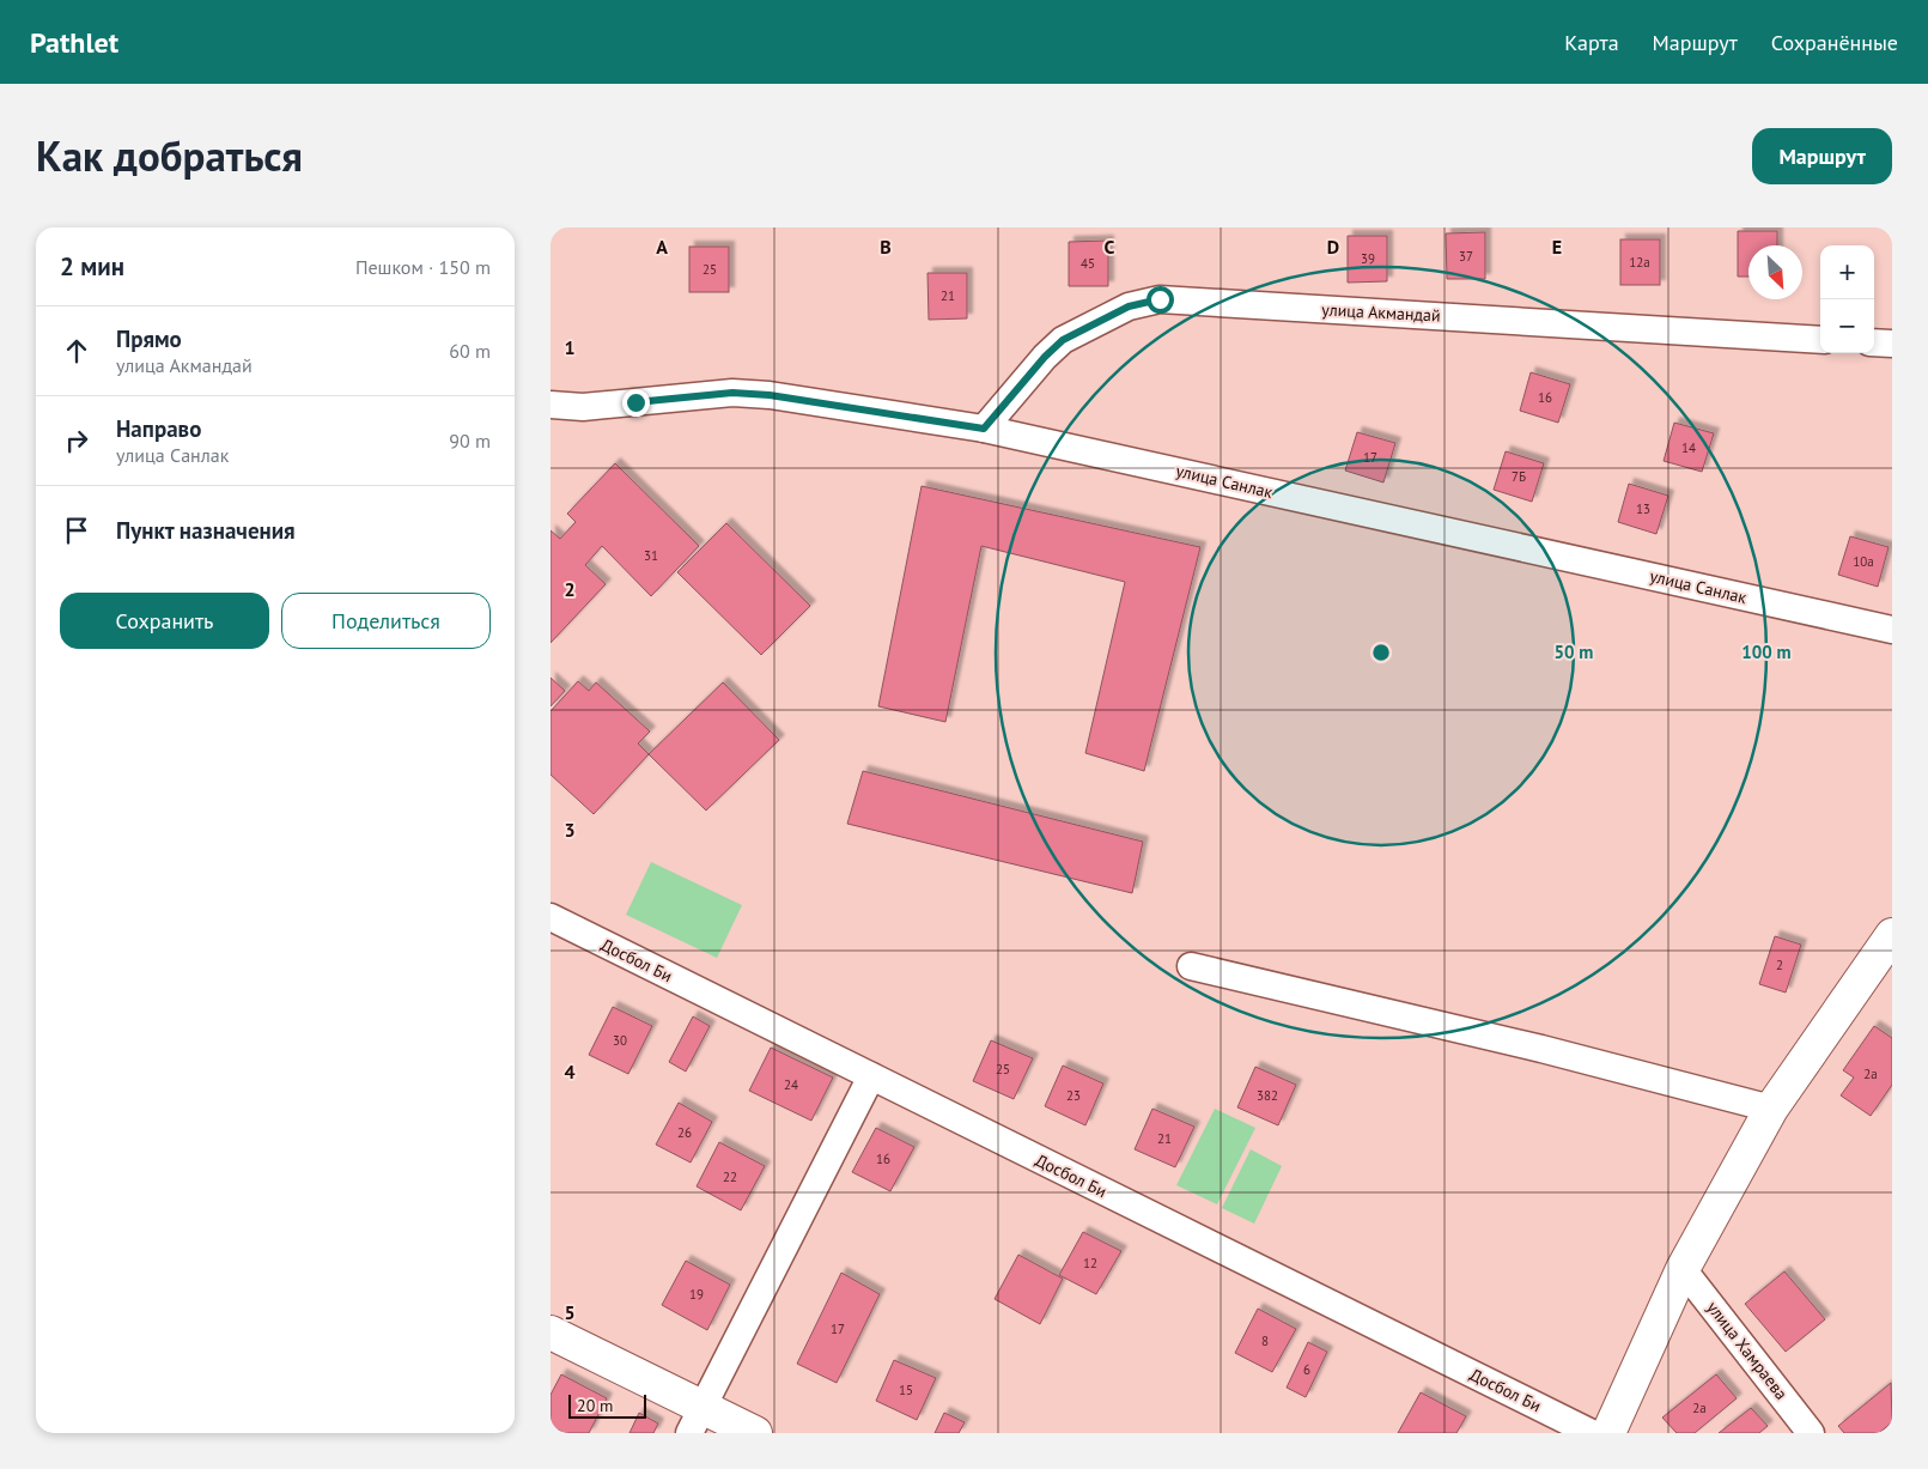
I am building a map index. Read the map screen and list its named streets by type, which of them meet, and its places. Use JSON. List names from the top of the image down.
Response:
{
  "streets": {
    "street": [
      "улица Акмандай",
      "улица Санлак",
      "Досбол Би",
      "улица Хамраева"
    ]
  },
  "crossings": [
    ["улица Акмандай", "улица Санлак"]
  ],
  "house_numbers": [
    "37",
    "39",
    "12а",
    "45",
    "25",
    "21",
    "16",
    "14",
    "17",
    "7Б",
    "13",
    "31",
    "10а",
    "2",
    "30",
    "25",
    "2а",
    "24",
    "23",
    "382",
    "26",
    "21",
    "16",
    "22",
    "12",
    "19",
    "17",
    "8",
    "6",
    "15",
    "2а"
  ],
  "scale_bar": "20 m",
  "north": "bottom right",
  "page": {
    "header": "Pathlet",
    "nav": ["Карта", "Маршрут", "Сохранённые"],
    "title": "Как добраться",
    "buttons": [
      "Маршрут",
      ["Сохранить", "Поделиться"]
    ],
    "heading": ["2 мин", "Пешком · 150 m"],
    "map_buttons": ["+", "−"],
    "list": [
      ["Прямо", "улица Акмандай", "60 m"],
      ["Направо", "улица Санлак", "90 m"],
      "Пункт назначения"
    ],
    "scale": "20 m"
  },
  "grid": {
    "columns": [
      "A",
      "B",
      "C",
      "D",
      "E"
    ],
    "rows": [
      "1",
      "2",
      "3",
      "4",
      "5"
    ]
  },
  "rings": ["50 m", "100 m"]
}
